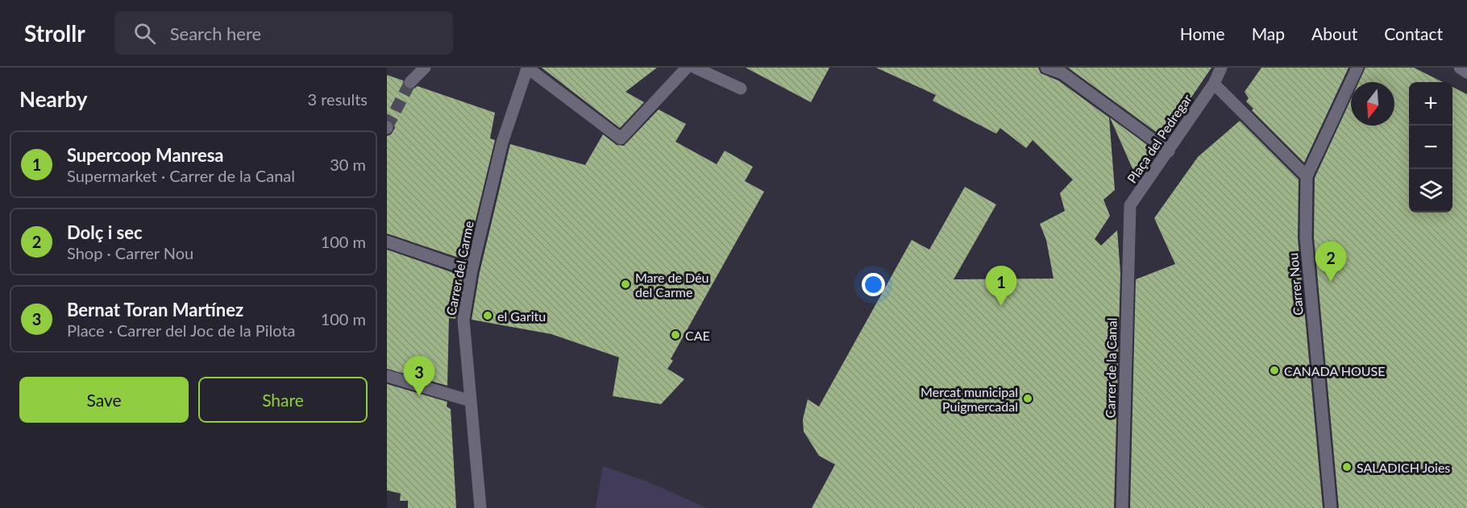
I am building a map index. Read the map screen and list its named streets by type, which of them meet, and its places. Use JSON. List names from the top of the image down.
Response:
{
  "streets": {
    "street": [
      "Plaça del Pedregar",
      "Carrer del Carme",
      "Carrer Nou",
      "Carrer de la Canal"
    ]
  },
  "crossings": [
    ["Plaça del Pedregar", "Carrer de la Canal"]
  ],
  "places": [
    "Mare de Déu del Carme",
    "el Garitu",
    "CAE",
    "CANADA HOUSE",
    "Mercat municipal Puigmercadal",
    "SALADICH Joies"
  ],
  "north": "bottom",
  "page": {
    "header": "Strollr",
    "search": "Search here",
    "nav": [
      "Home",
      "Map",
      "About",
      "Contact"
    ],
    "heading": ["Nearby", "3 results"],
    "map_buttons": ["+", "−"],
    "list": [
      {
        "mark": "1",
        "name": "Supercoop Manresa",
        "note": "Supermarket · Carrer de la Canal",
        "value": "30 m"
      },
      {
        "mark": "2",
        "name": "Dolç i sec",
        "note": "Shop · Carrer Nou",
        "value": "100 m"
      },
      {
        "mark": "3",
        "name": "Bernat Toran Martínez",
        "note": "Place · Carrer del Joc de la Pilota",
        "value": "100 m"
      }
    ],
    "pins": ["2", "1", "3"],
    "buttons": ["Save", "Share"]
  }
}
